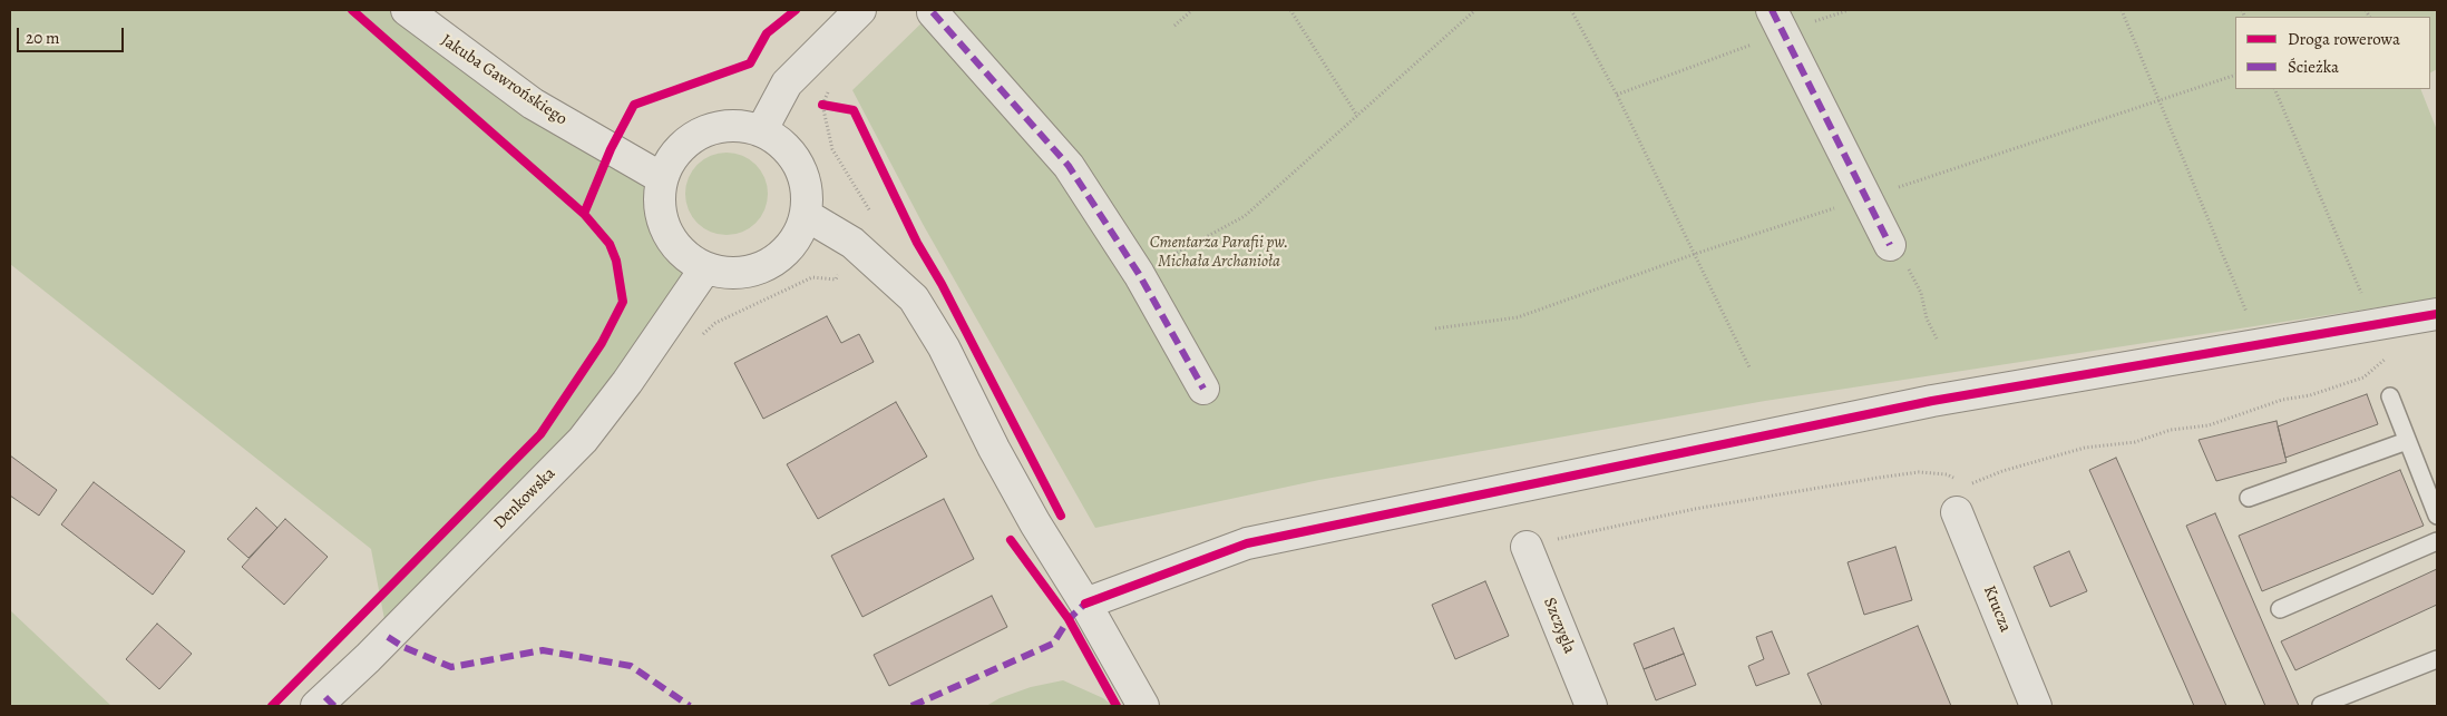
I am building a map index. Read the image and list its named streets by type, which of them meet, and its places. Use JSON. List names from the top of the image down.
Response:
{
  "streets": {
    "street": [
      "Jakuba Gawrońskiego",
      "Denkowska",
      "Krucza",
      "Szczygla"
    ]
  },
  "crossings": [
    ["Jakuba Gawrońskiego", "Denkowska"]
  ],
  "parks": ["Cmentarza Parafii pw. Michała Archanioła"],
  "legend": ["Droga rowerowa", "Ścieżka"],
  "scale_bar": "20 m"
}
